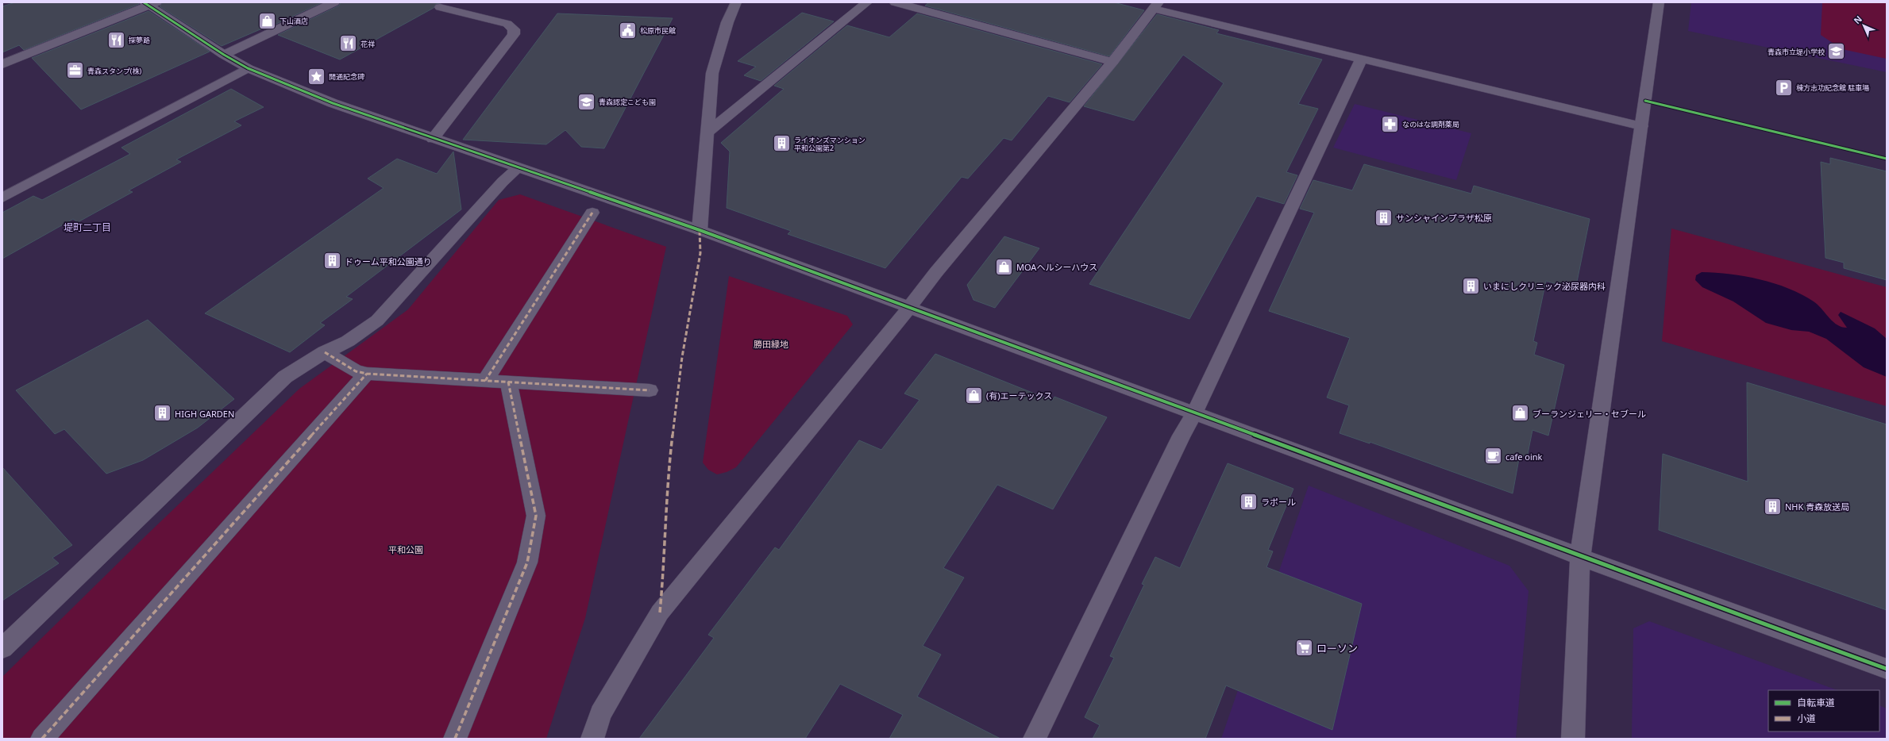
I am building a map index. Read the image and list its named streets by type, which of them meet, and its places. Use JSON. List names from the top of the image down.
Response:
{
  "districts": ["堤町二丁目"],
  "parks": ["勝田緑地", "平和公園"],
  "places": {
    "shop": [
      "下山酒店",
      "MOAヘルシーハウス",
      "(有)エーテックス",
      "ブーランジェリー・セブール"
    ],
    "public building": ["松原市民館"],
    "restaurant": ["探夢路", "花祥"],
    "school or university": ["青森市立堤小学校", "青森認定こども園"],
    "office": ["青森スタンプ(株)"],
    "place": ["開通記念碑"],
    "parking": ["棟方志功記念館 駐車場"],
    "pharmacy": ["なのはな調剤薬局"],
    "building": [
      "ライオンズマンション 平和公園第2",
      "サンシャインプラザ松原",
      "ドゥーム平和公園通り",
      "いまにしクリニック泌尿器内科",
      "HIGH GARDEN",
      "ラポール",
      "NHK 青森放送局"
    ],
    "cafe": ["cafe oink"],
    "supermarket": ["ローソン"]
  },
  "legend": ["自転車道", "小道"],
  "north": "top left"
}
